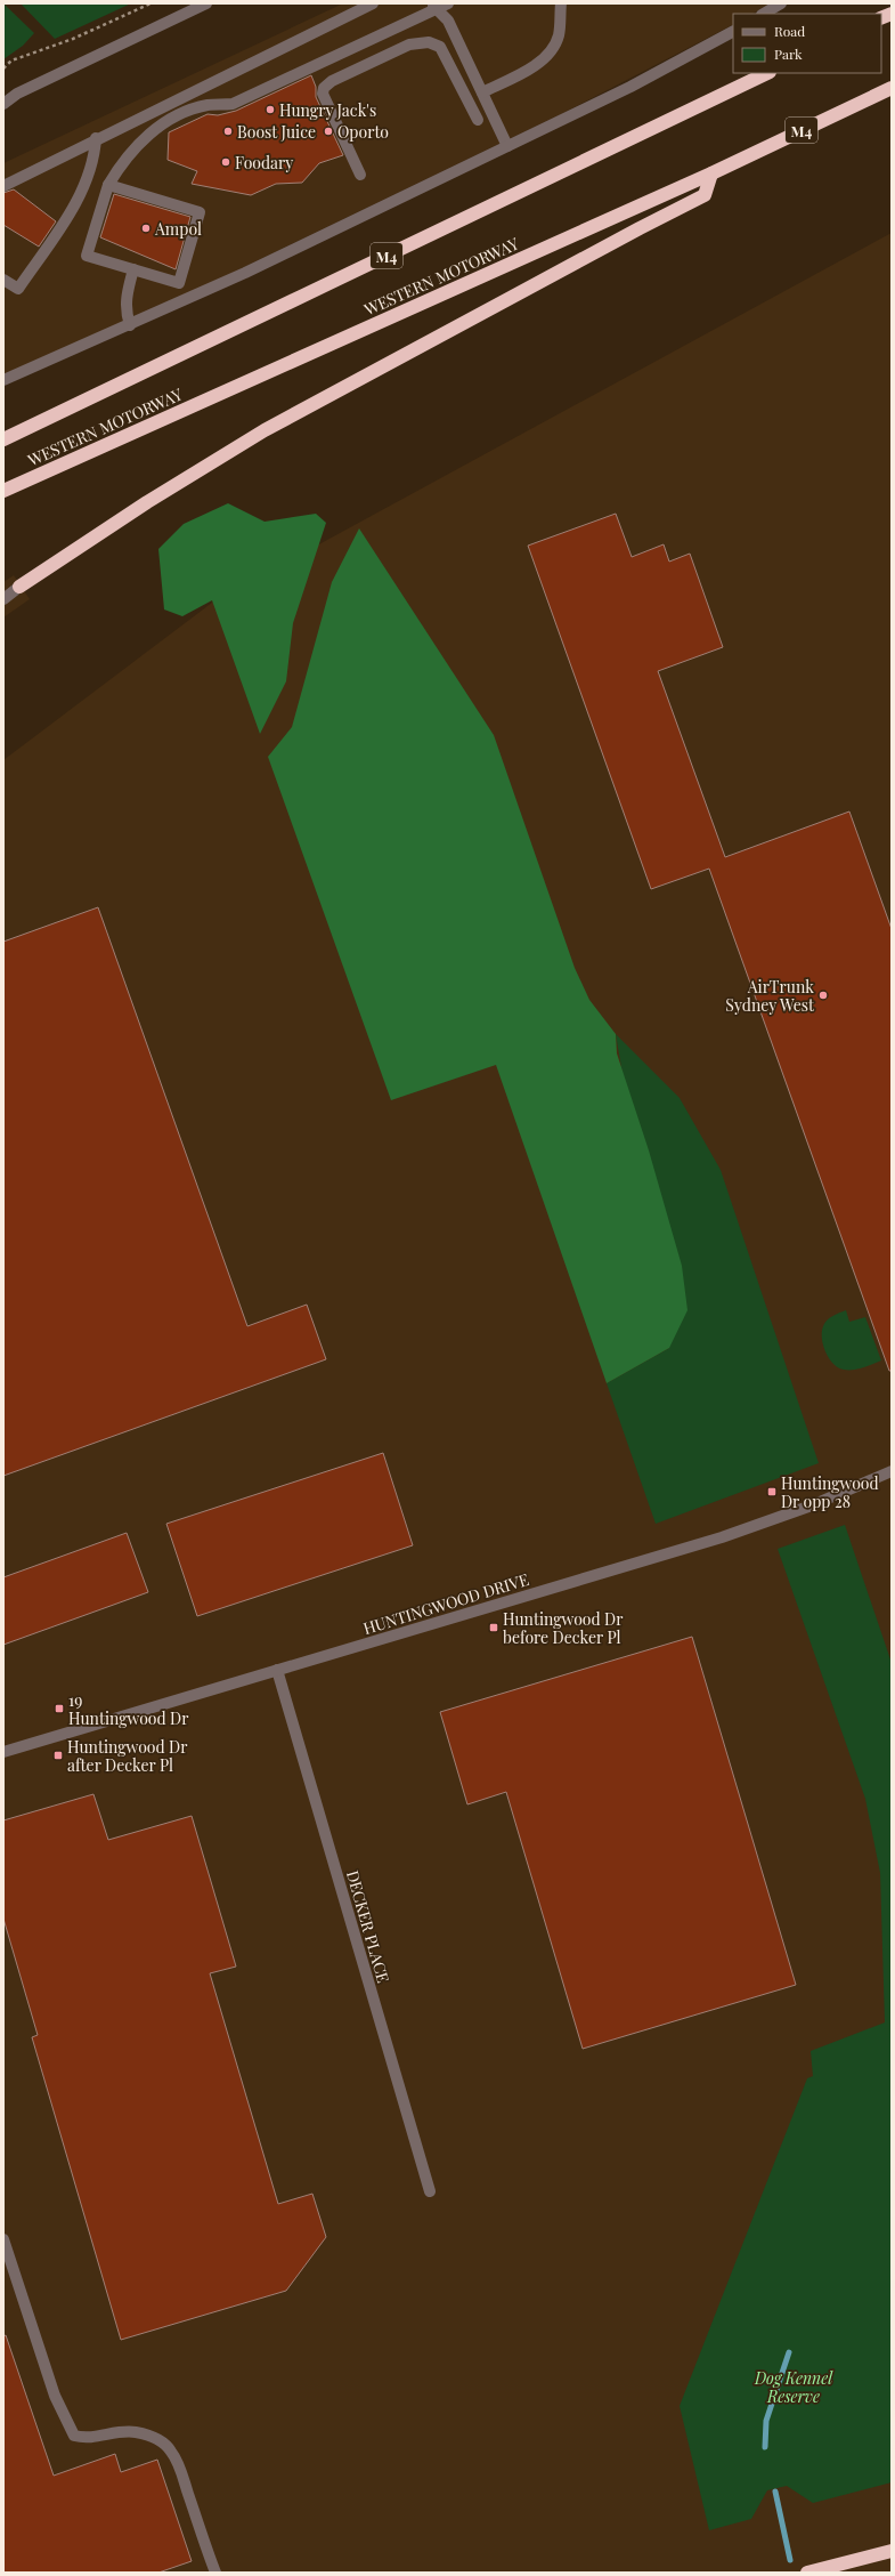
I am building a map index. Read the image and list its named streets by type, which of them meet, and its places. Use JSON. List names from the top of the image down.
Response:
{
  "streets": {
    "highway": ["M4", "WESTERN MOTORWAY"],
    "street": ["HUNTINGWOOD DRIVE", "DECKER PLACE"]
  },
  "crossings": [
    ["HUNTINGWOOD DRIVE", "DECKER PLACE"]
  ],
  "parks": ["Dog Kennel Reserve"],
  "places": {
    "other": [
      "Hungry Jack's",
      "Boost Juice",
      "Oporto",
      "Foodary",
      "Ampol",
      "AirTrunk Sydney West"
    ],
    "transit": [
      "Huntingwood Dr opp 28",
      "Huntingwood Dr before Decker Pl",
      "19 Huntingwood Dr",
      "Huntingwood Dr after Decker Pl"
    ]
  },
  "legend": ["Road", "Park"]
}
